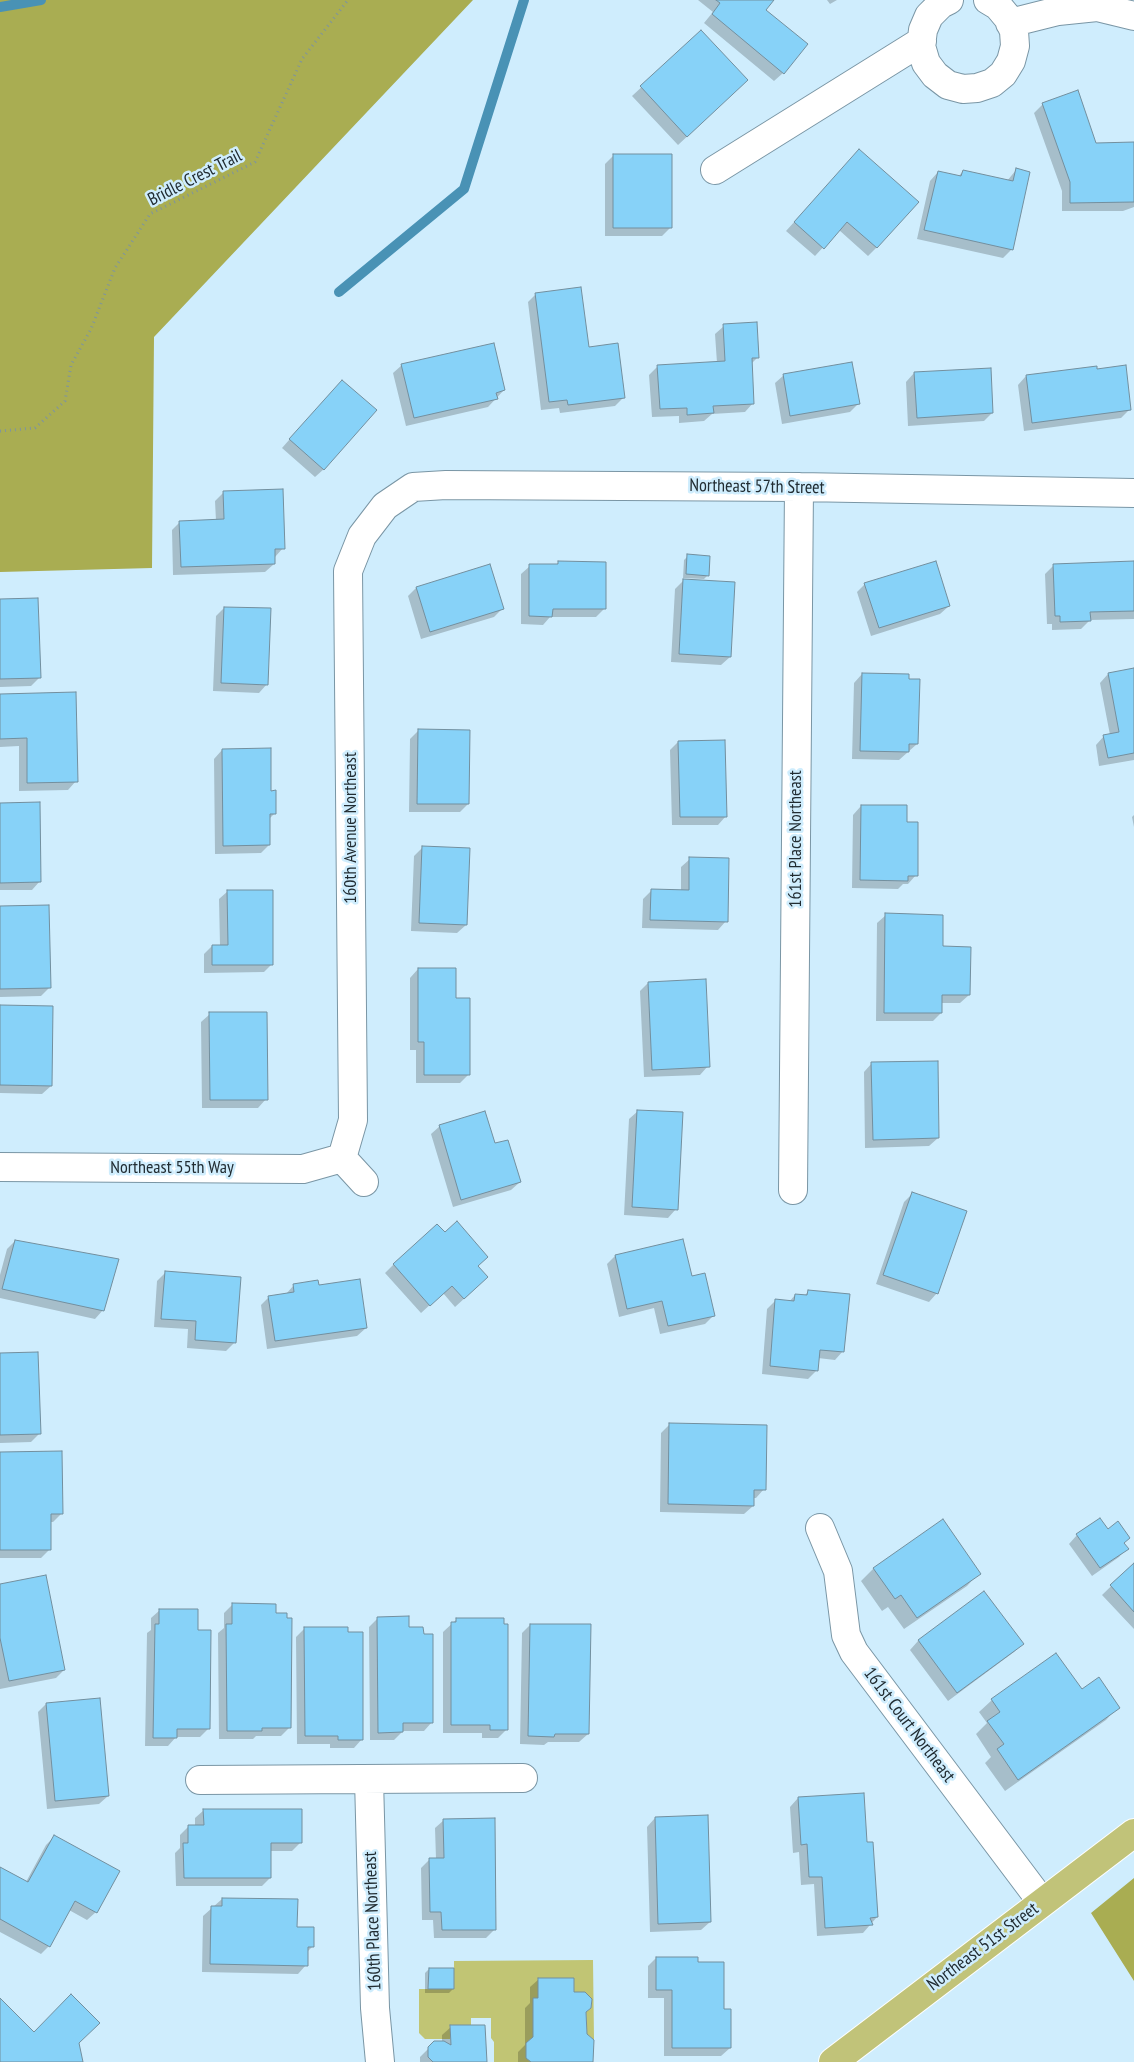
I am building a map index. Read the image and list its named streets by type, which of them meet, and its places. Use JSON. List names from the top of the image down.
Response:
{
  "streets": {
    "main road": ["Northeast 51st Street"],
    "street": [
      "Northeast 57th Street",
      "160th Avenue Northeast",
      "161st Place Northeast",
      "Northeast 55th Way",
      "161st Court Northeast",
      "160th Place Northeast"
    ],
    "path": ["Bridle Crest Trail"]
  },
  "crossings": [
    ["Northeast 57th Street", "160th Avenue Northeast"],
    ["Northeast 57th Street", "161st Place Northeast"],
    ["160th Avenue Northeast", "Northeast 55th Way"],
    ["161st Court Northeast", "Northeast 51st Street"]
  ]
}
